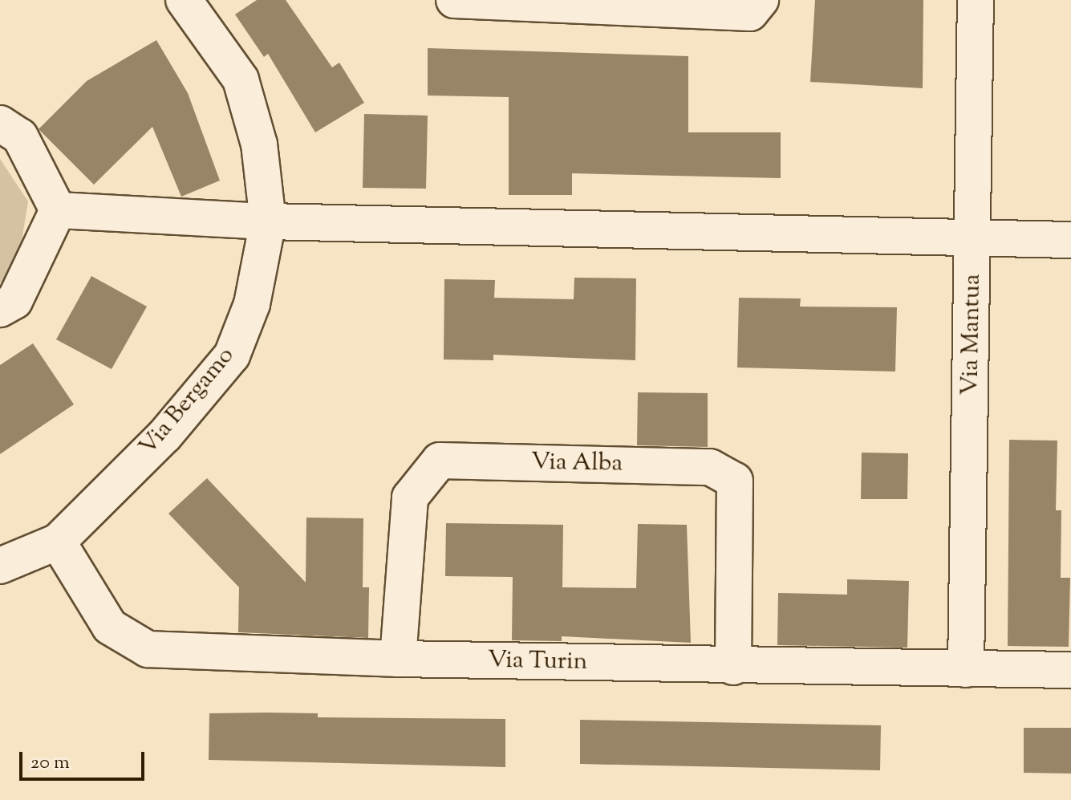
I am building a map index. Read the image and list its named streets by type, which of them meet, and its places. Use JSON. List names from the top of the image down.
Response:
{
  "streets": {
    "street": [
      "Via Mantua",
      "Via Bergamo",
      "Via Alba",
      "Via Turin"
    ]
  },
  "crossings": [
    ["Via Mantua", "Via Turin"],
    ["Via Bergamo", "Via Turin"],
    ["Via Alba", "Via Turin"]
  ],
  "scale_bar": "20 m"
}
